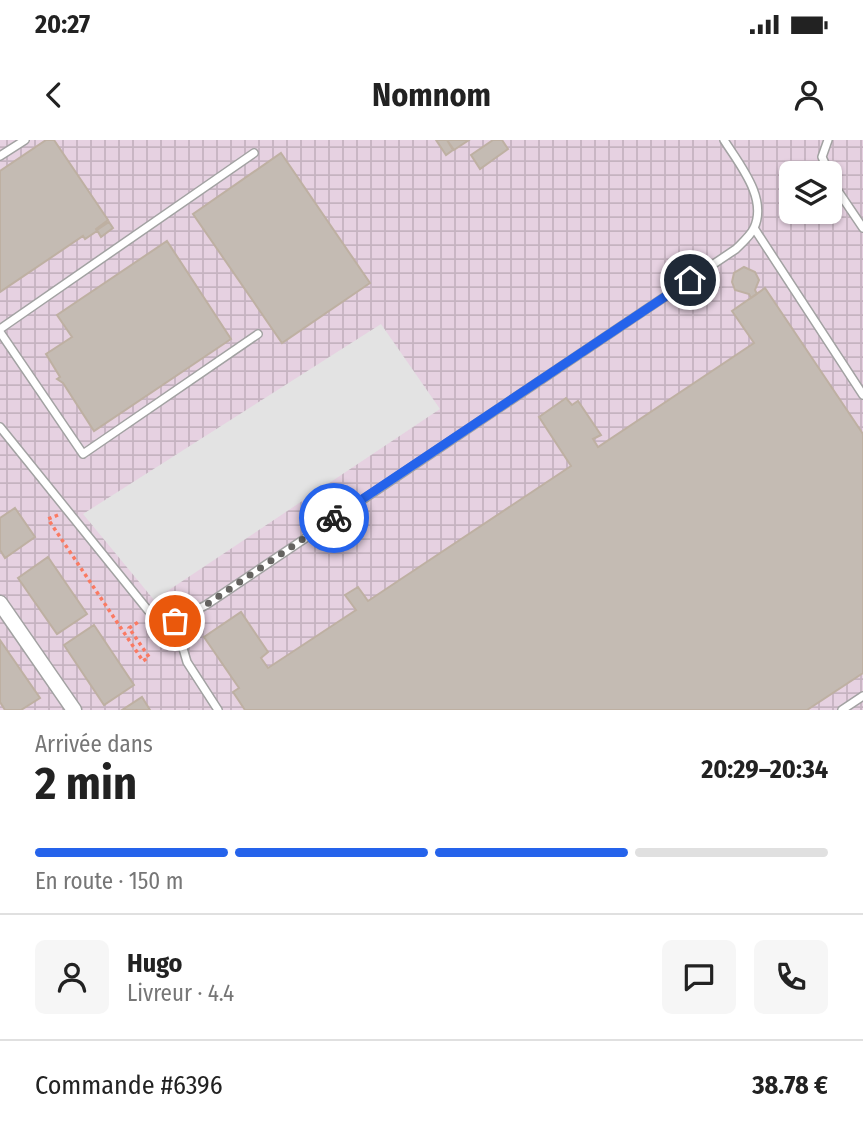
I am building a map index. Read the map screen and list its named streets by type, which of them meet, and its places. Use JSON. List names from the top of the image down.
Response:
{
  "page": {
    "status": "20:27",
    "header": "Nomnom",
    "heading": ["2 min", "Arrivée dans", "20:29–20:34"],
    "panel": [
      "Hugo",
      "Livreur · 4.4",
      "Commande #6396",
      "38.78 €"
    ],
    "bar": "En route · 150 m"
  }
}
